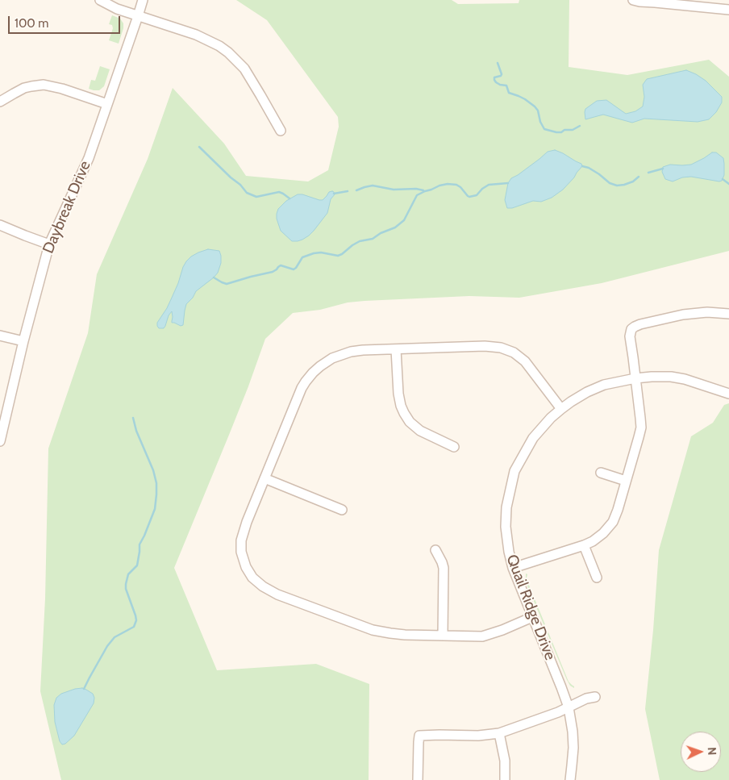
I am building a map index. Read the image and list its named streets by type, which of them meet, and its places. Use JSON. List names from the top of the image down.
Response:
{
  "streets": {
    "street": ["Daybreak Drive", "Quail Ridge Drive"]
  },
  "scale_bar": "100 m",
  "north": "right"
}
